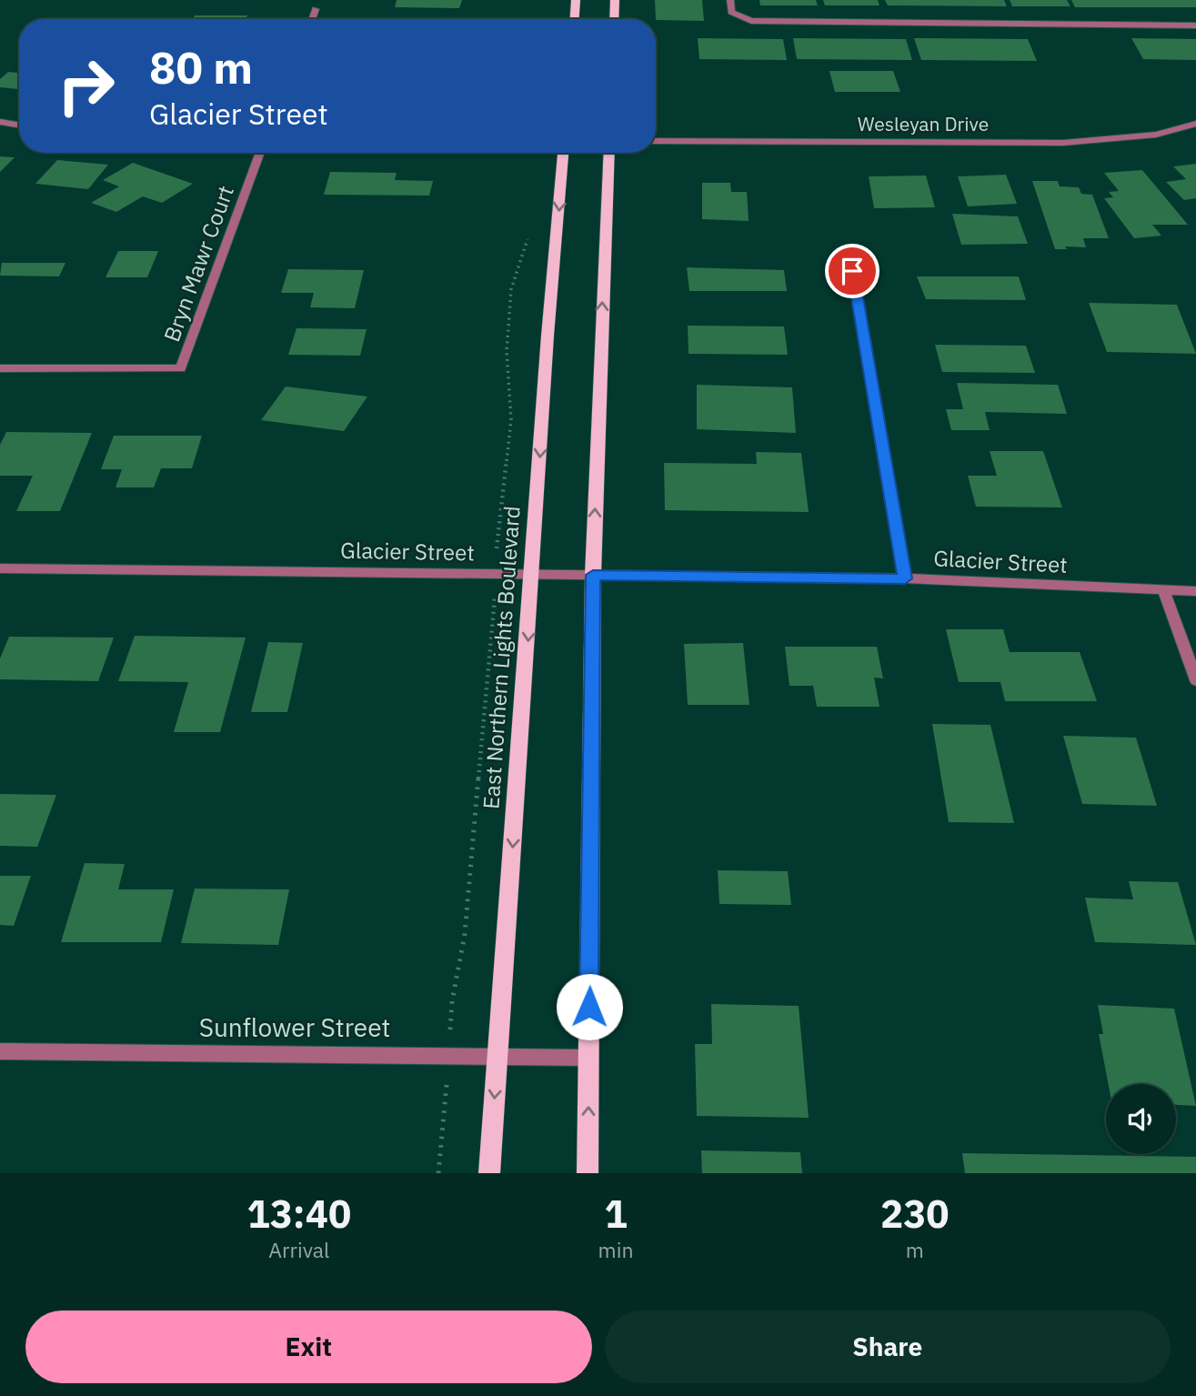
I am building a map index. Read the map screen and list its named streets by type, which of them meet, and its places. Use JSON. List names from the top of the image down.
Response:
{
  "streets": {
    "main road": ["East Northern Lights Boulevard"],
    "street": [
      "Wesleyan Drive",
      "Bryn Mawr Court",
      "Glacier Street",
      "Sunflower Street"
    ]
  },
  "crossings": [
    ["Glacier Street", "East Northern Lights Boulevard"],
    ["East Northern Lights Boulevard", "Sunflower Street"]
  ],
  "page": {
    "turn": ["80 m", "Glacier Street"],
    "eta": [
      "13:40",
      "Arrival",
      "1",
      "min",
      "230",
      "m"
    ],
    "buttons": ["Exit", "Share"]
  }
}
